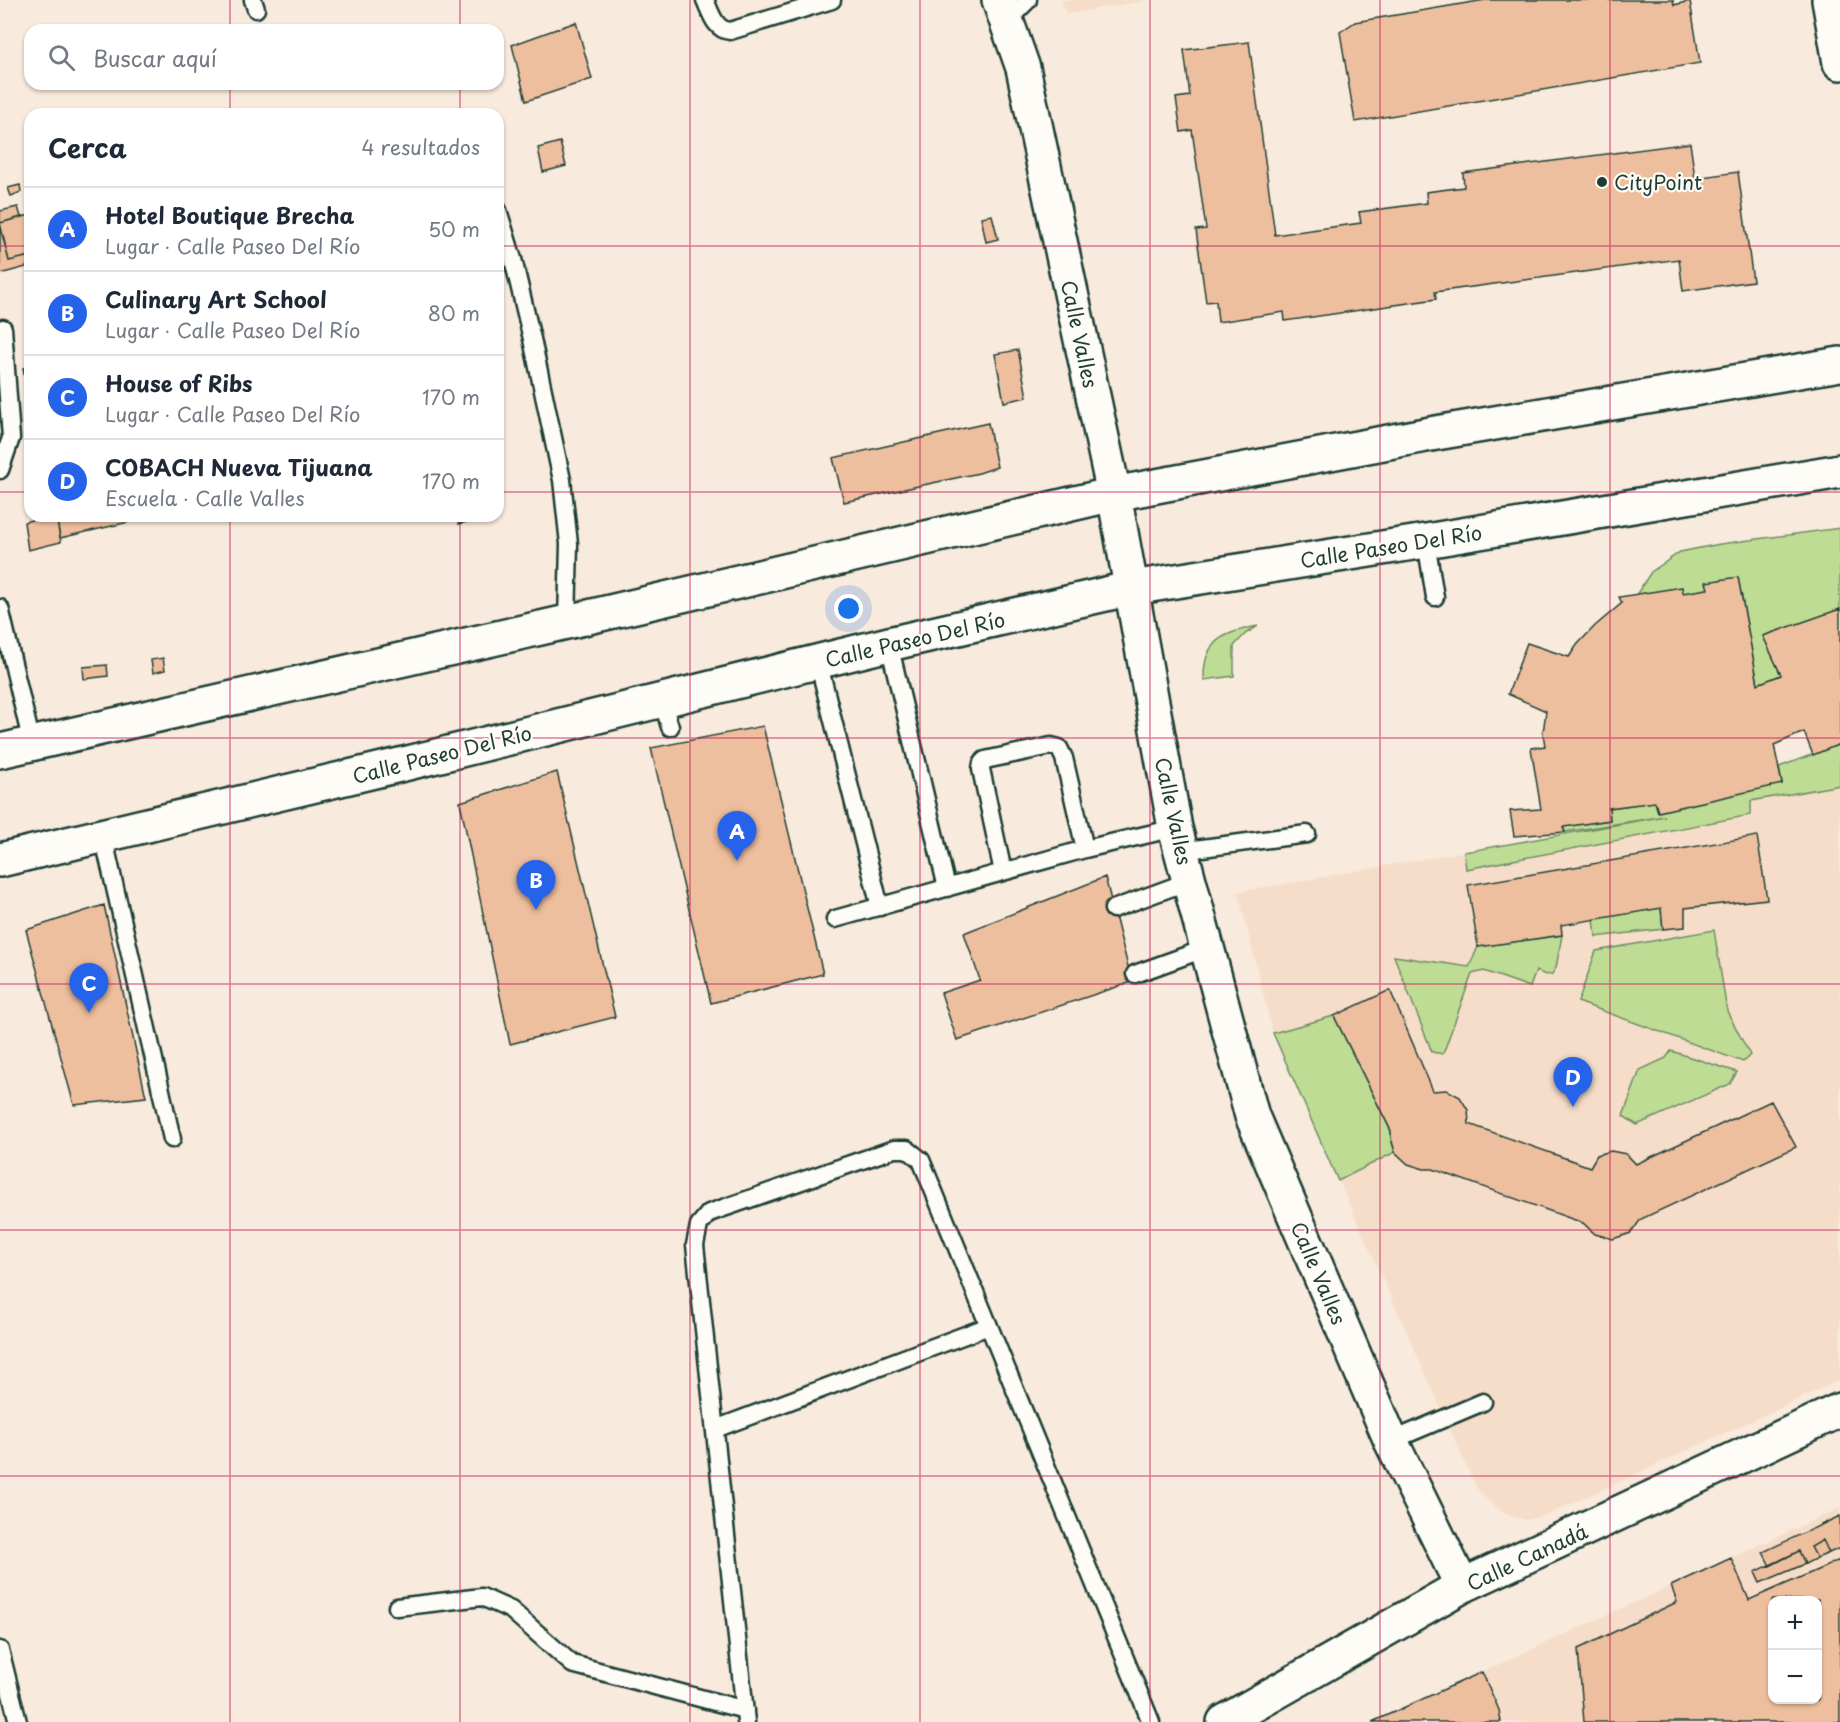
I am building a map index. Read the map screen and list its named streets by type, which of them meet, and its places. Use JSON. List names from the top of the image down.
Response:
{
  "streets": {
    "main road": ["Calle Valles", "Calle Paseo Del Río", "Calle Canadá"]
  },
  "crossings": [
    ["Calle Valles", "Calle Paseo Del Río"],
    ["Calle Valles", "Calle Canadá"]
  ],
  "places": ["CityPoint"],
  "page": {
    "search": "Buscar aquí",
    "heading": ["Cerca", "4 resultados"],
    "list": [
      {
        "mark": "A",
        "name": "Hotel Boutique Brecha",
        "note": "Lugar · Calle Paseo Del Río",
        "value": "50 m"
      },
      {
        "mark": "B",
        "name": "Culinary Art School",
        "note": "Lugar · Calle Paseo Del Río",
        "value": "80 m"
      },
      {
        "mark": "C",
        "name": "House of Ribs",
        "note": "Lugar · Calle Paseo Del Río",
        "value": "170 m"
      },
      {
        "mark": "D",
        "name": "COBACH Nueva Tijuana",
        "note": "Escuela · Calle Valles",
        "value": "170 m"
      }
    ],
    "pins": [
      "A",
      "B",
      "C",
      "D"
    ],
    "map_buttons": ["+", "−"]
  }
}
